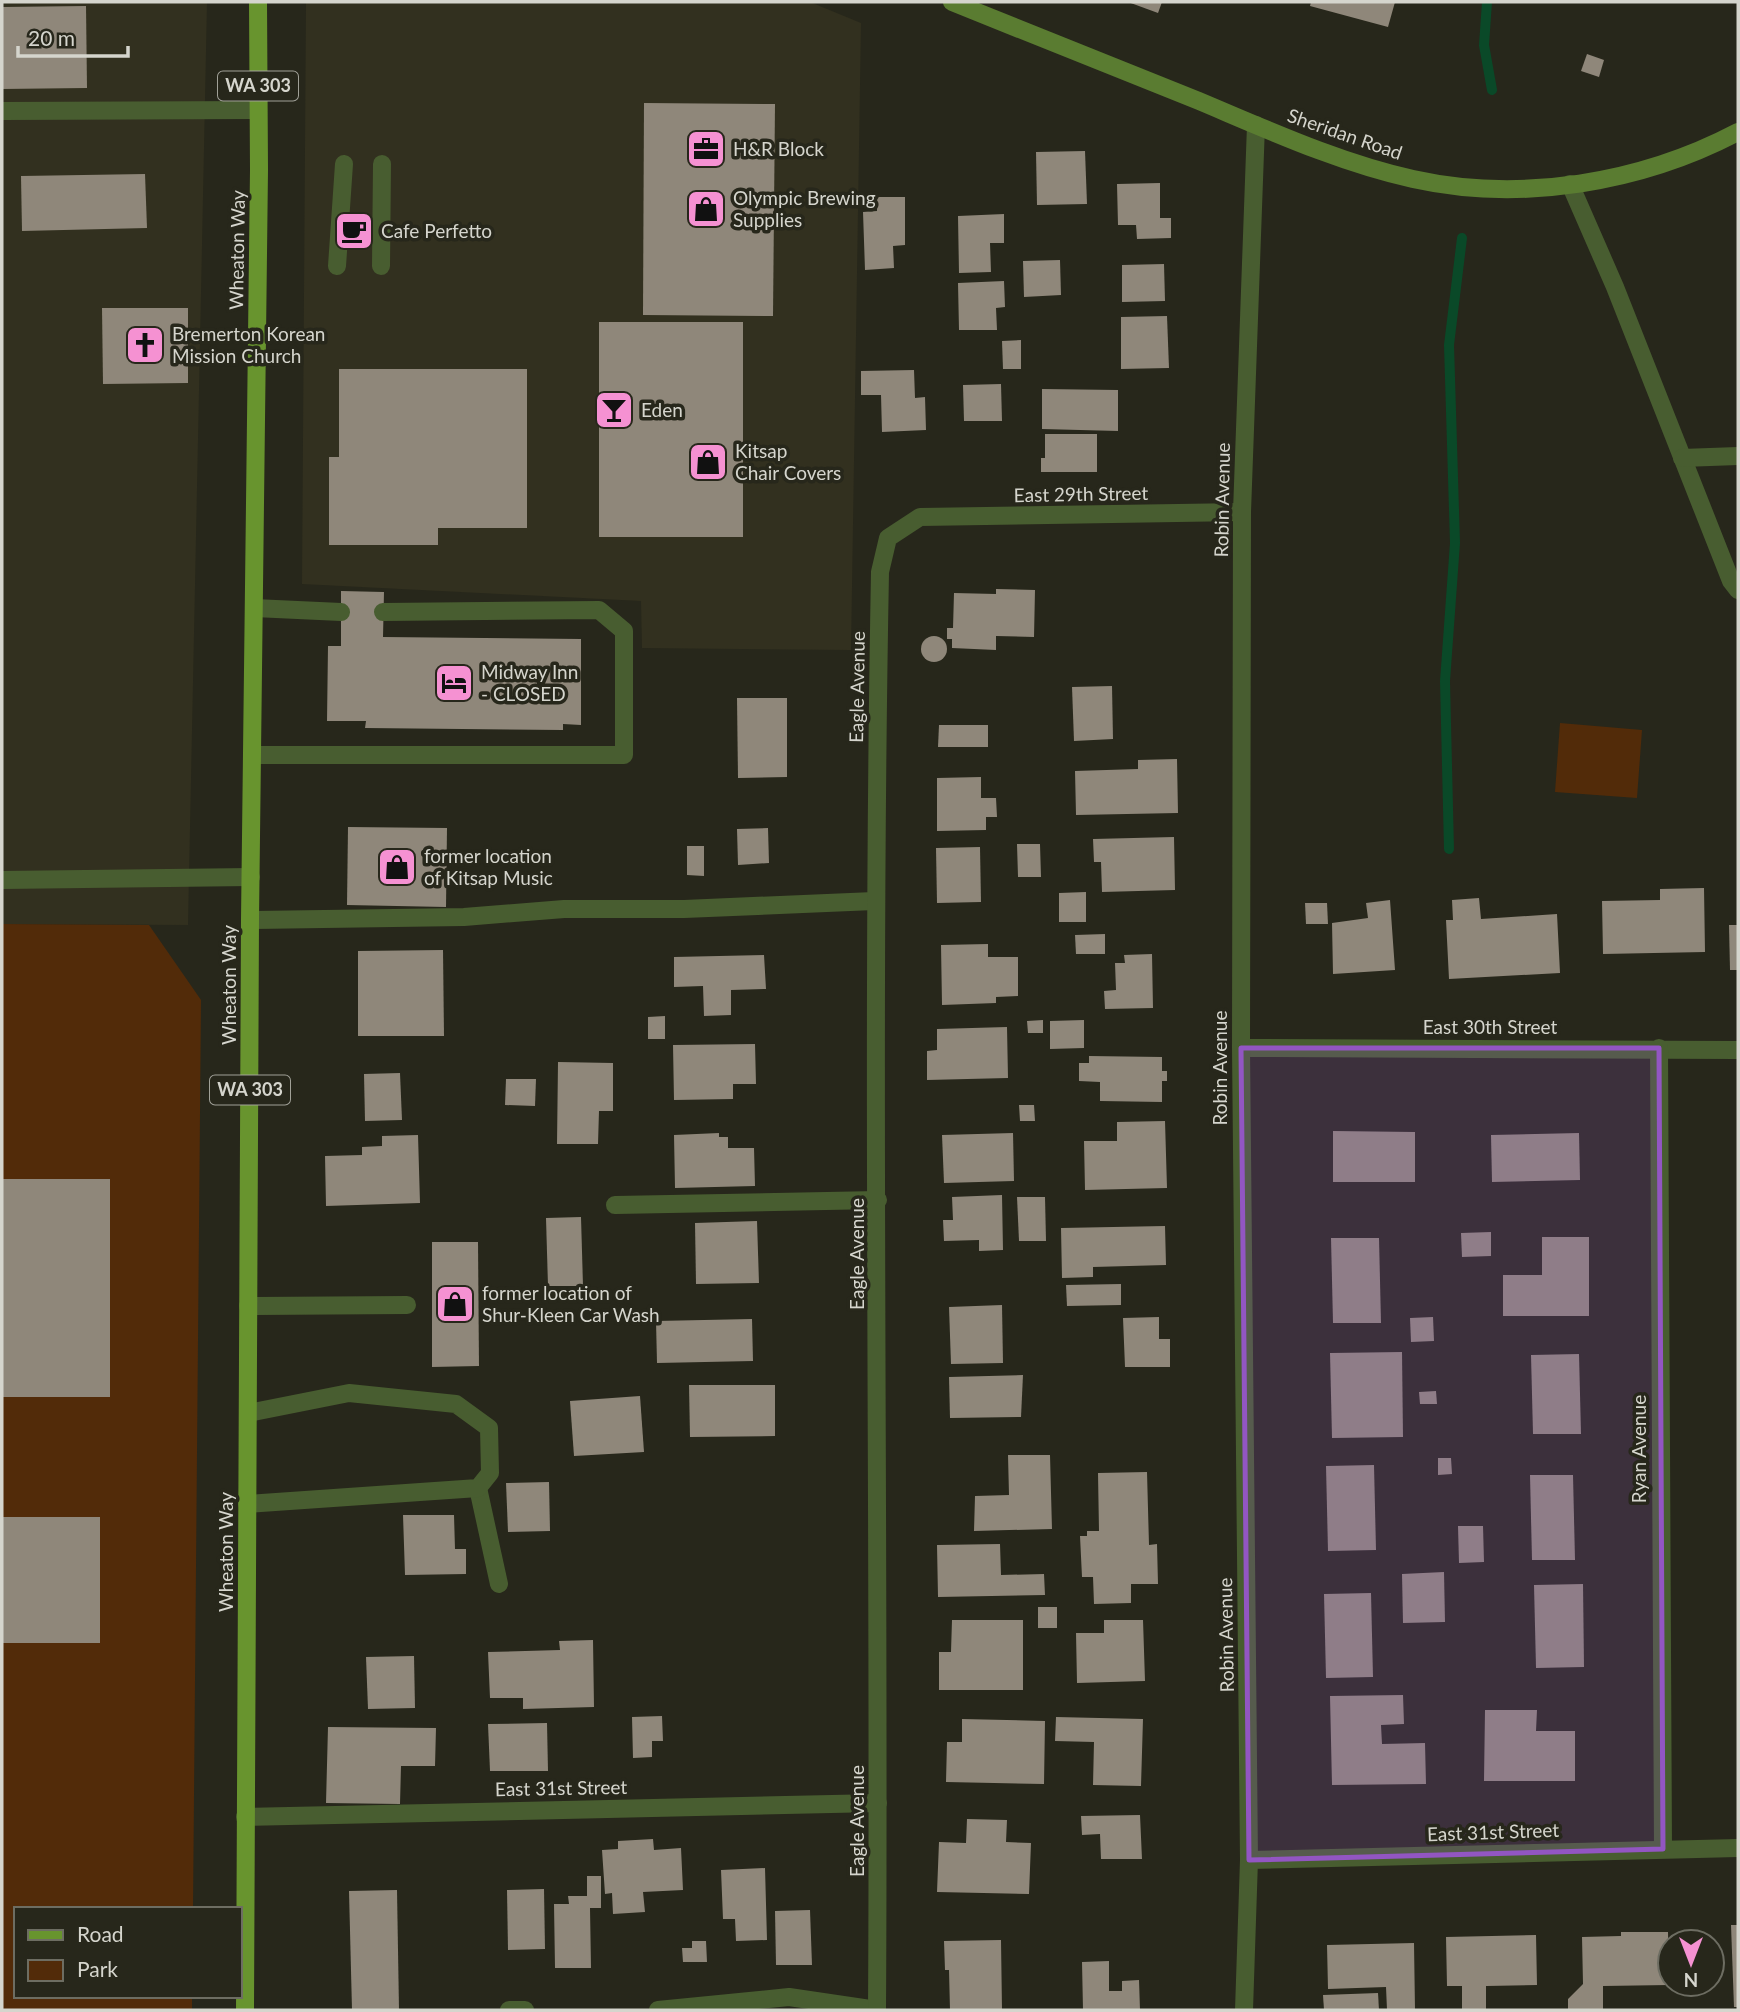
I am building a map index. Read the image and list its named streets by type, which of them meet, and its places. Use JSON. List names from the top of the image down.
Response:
{
  "streets": {
    "main road": ["WA 303", "Sheridan Road", "Wheaton Way"],
    "street": [
      "East 29th Street",
      "Robin Avenue",
      "Eagle Avenue",
      "East 30th Street",
      "Ryan Avenue",
      "East 31st Street"
    ]
  },
  "crossings": [
    ["Sheridan Road", "Robin Avenue"],
    ["Wheaton Way", "East 31st Street"],
    ["East 29th Street", "Robin Avenue"],
    ["East 29th Street", "Eagle Avenue"],
    ["Robin Avenue", "East 30th Street"],
    ["Robin Avenue", "East 31st Street"],
    ["Eagle Avenue", "East 31st Street"],
    ["East 30th Street", "Ryan Avenue"],
    ["Ryan Avenue", "East 31st Street"]
  ],
  "places": {
    "office": ["H&R Block"],
    "shop": [
      "Olympic Brewing Supplies",
      "Kitsap Chair Covers",
      "former location of Kitsap Music",
      "former location of Shur-Kleen Car Wash"
    ],
    "cafe": ["Cafe Perfetto"],
    "church": ["Bremerton Korean Mission Church"],
    "bar": ["Eden"],
    "hotel": ["Midway Inn - CLOSED"]
  },
  "legend": ["Road", "Park"],
  "scale_bar": "20 m",
  "north": "bottom"
}
